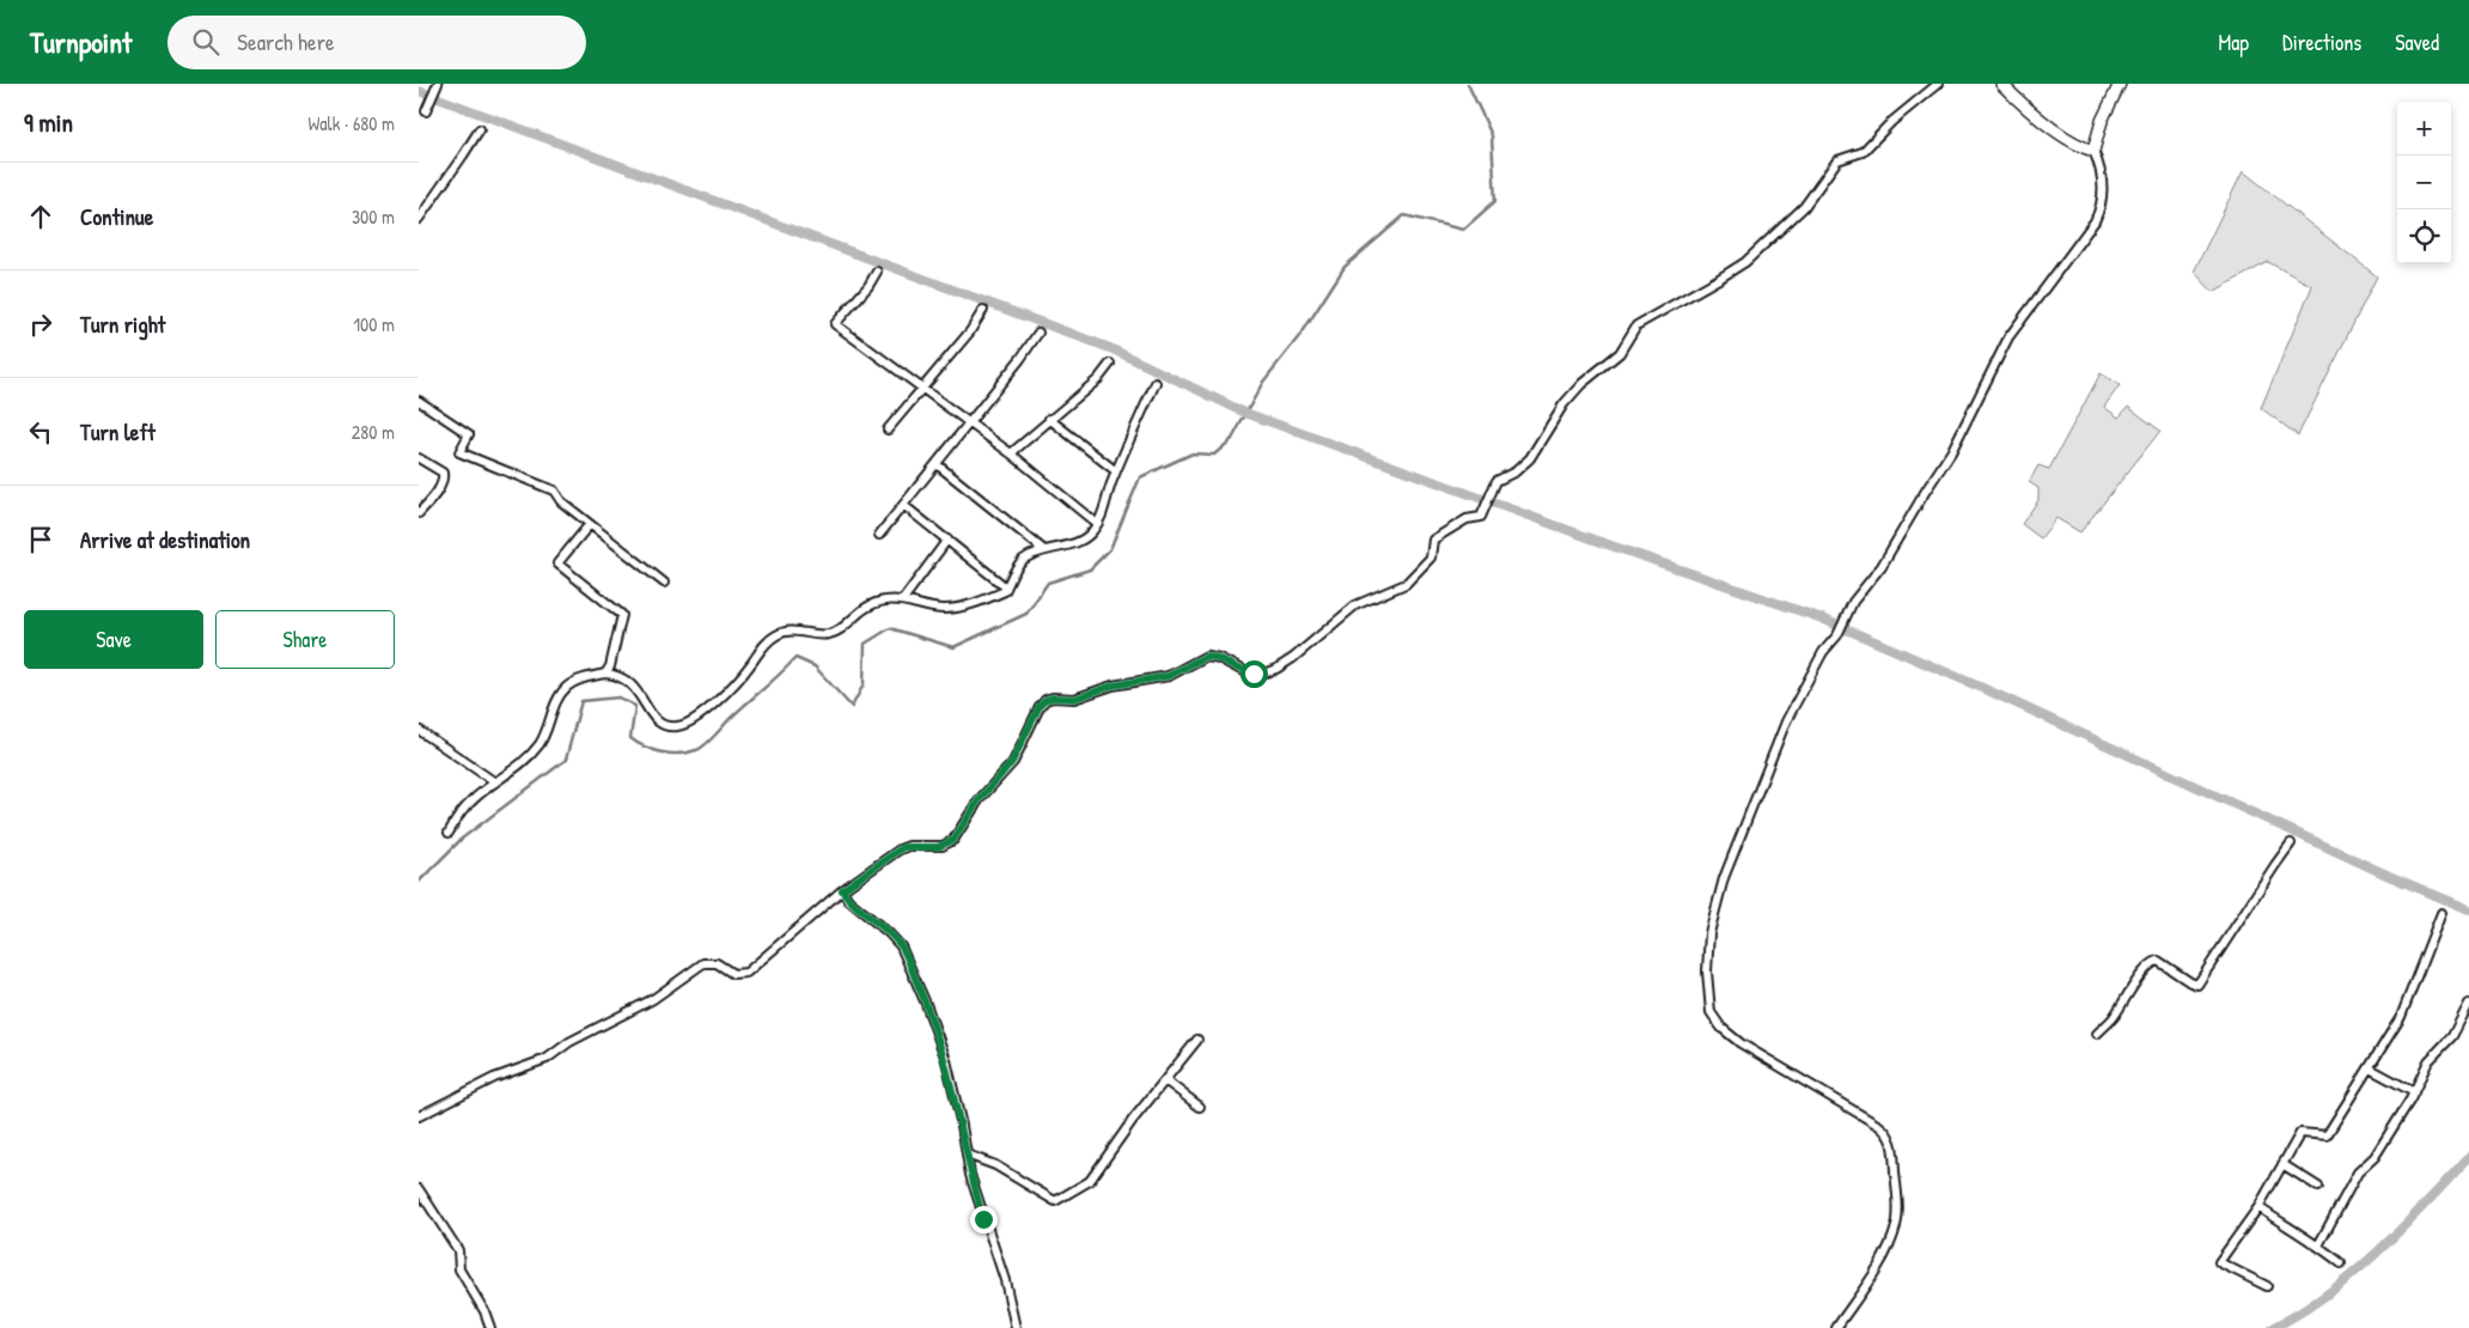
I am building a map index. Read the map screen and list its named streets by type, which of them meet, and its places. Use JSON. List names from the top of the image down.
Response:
{
  "page": {
    "header": "Turnpoint",
    "search": "Search here",
    "nav": ["Map", "Directions", "Saved"],
    "heading": ["9 min", "Walk · 680 m"],
    "map_buttons": ["+", "−"],
    "list": [
      ["Continue", "300 m"],
      ["Turn right", "100 m"],
      ["Turn left", "280 m"],
      "Arrive at destination"
    ],
    "buttons": ["Save", "Share"]
  }
}
